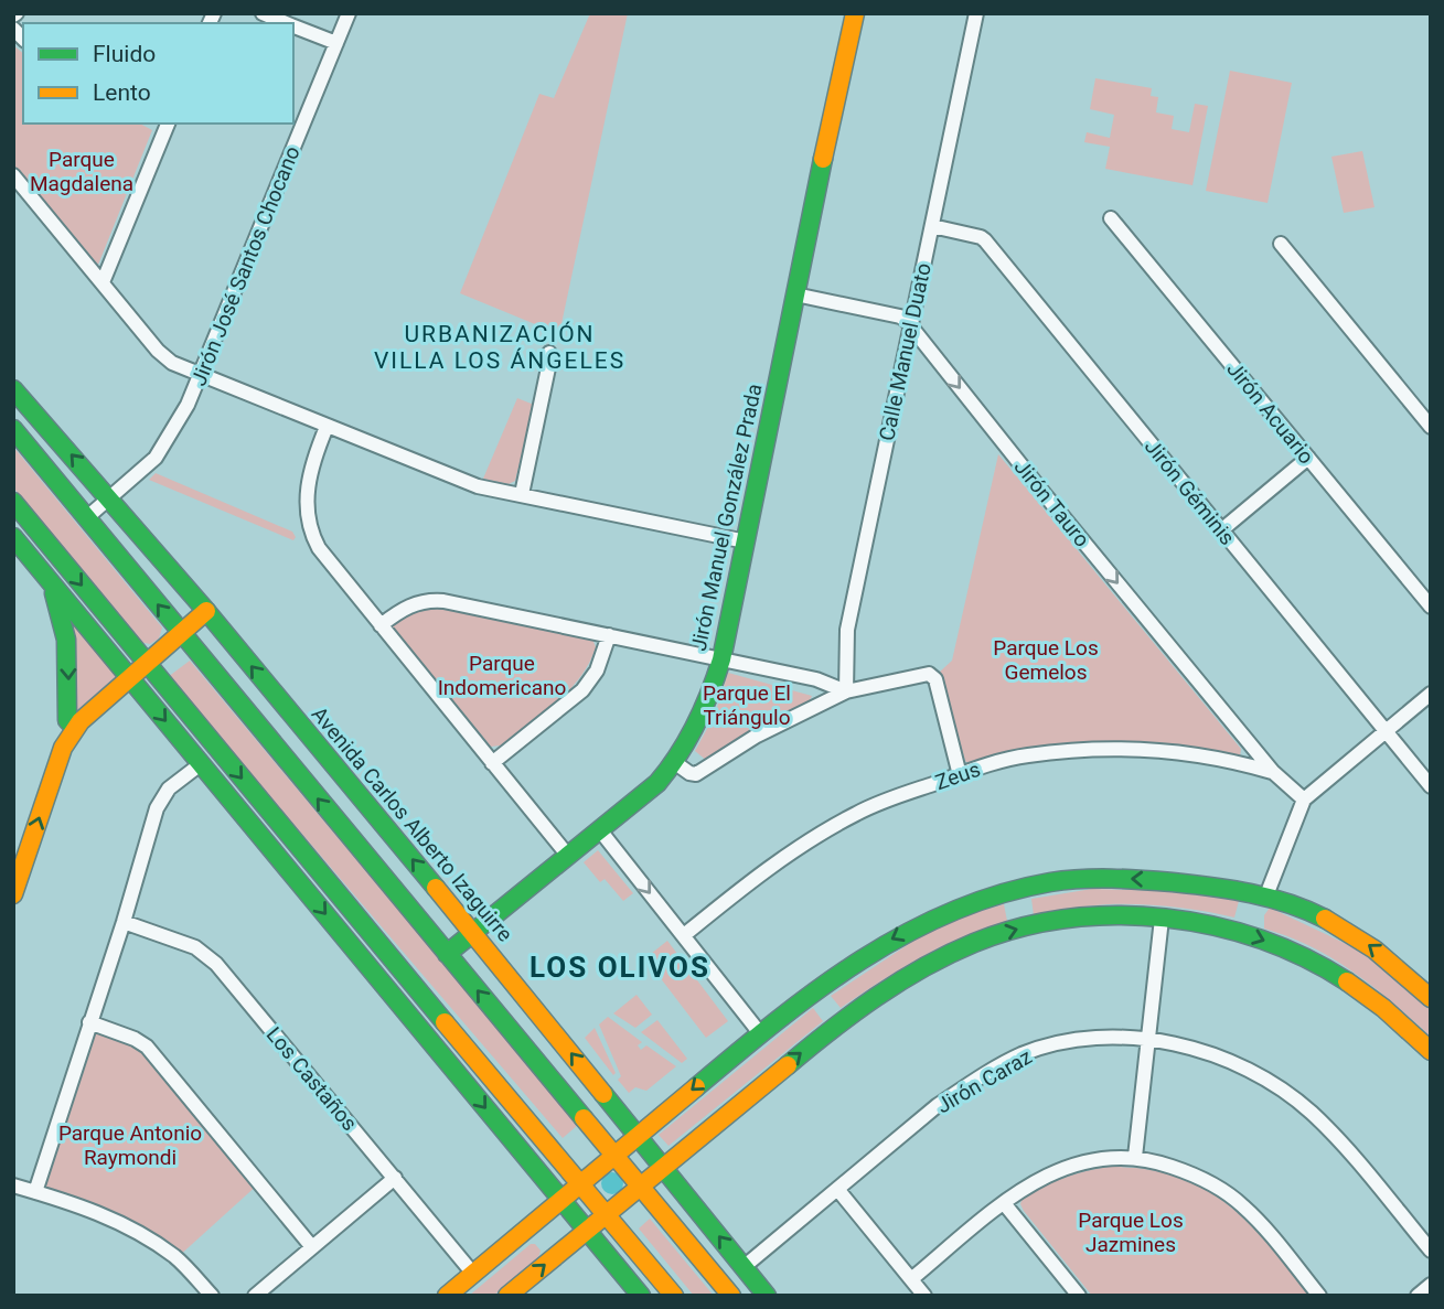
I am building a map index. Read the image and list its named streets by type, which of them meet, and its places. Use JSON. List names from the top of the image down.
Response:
{
  "streets": {
    "main road": ["Jirón Manuel González Prada", "Avenida Carlos Alberto Izaguirre"],
    "street": [
      "Jirón José Santos Chocano",
      "Calle Manuel Duato",
      "Jirón Acuario",
      "Jirón Géminis",
      "Jirón Tauro",
      "Zeus",
      "Los Castaños",
      "Jirón Caraz"
    ]
  },
  "crossings": [
    ["Jirón José Santos Chocano", "Avenida Carlos Alberto Izaguirre"],
    ["Calle Manuel Duato", "Jirón Géminis"],
    ["Calle Manuel Duato", "Jirón Tauro"],
    ["Jirón Tauro", "Jirón Manuel González Prada"],
    ["Jirón Tauro", "Zeus"],
    ["Jirón Manuel González Prada", "Avenida Carlos Alberto Izaguirre"],
    ["Avenida Carlos Alberto Izaguirre", "Jirón Caraz"]
  ],
  "one_way": ["Jirón Tauro"],
  "districts": ["URBANIZACIÓN VILLA LOS ÁNGELES", "LOS OLIVOS"],
  "parks": [
    "Parque Magdalena",
    "Parque Los Gemelos",
    "Parque Indomericano",
    "Parque El Triángulo",
    "Parque Antonio Raymondi",
    "Parque Los Jazmines"
  ],
  "legend": ["Fluido", "Lento"]
}
